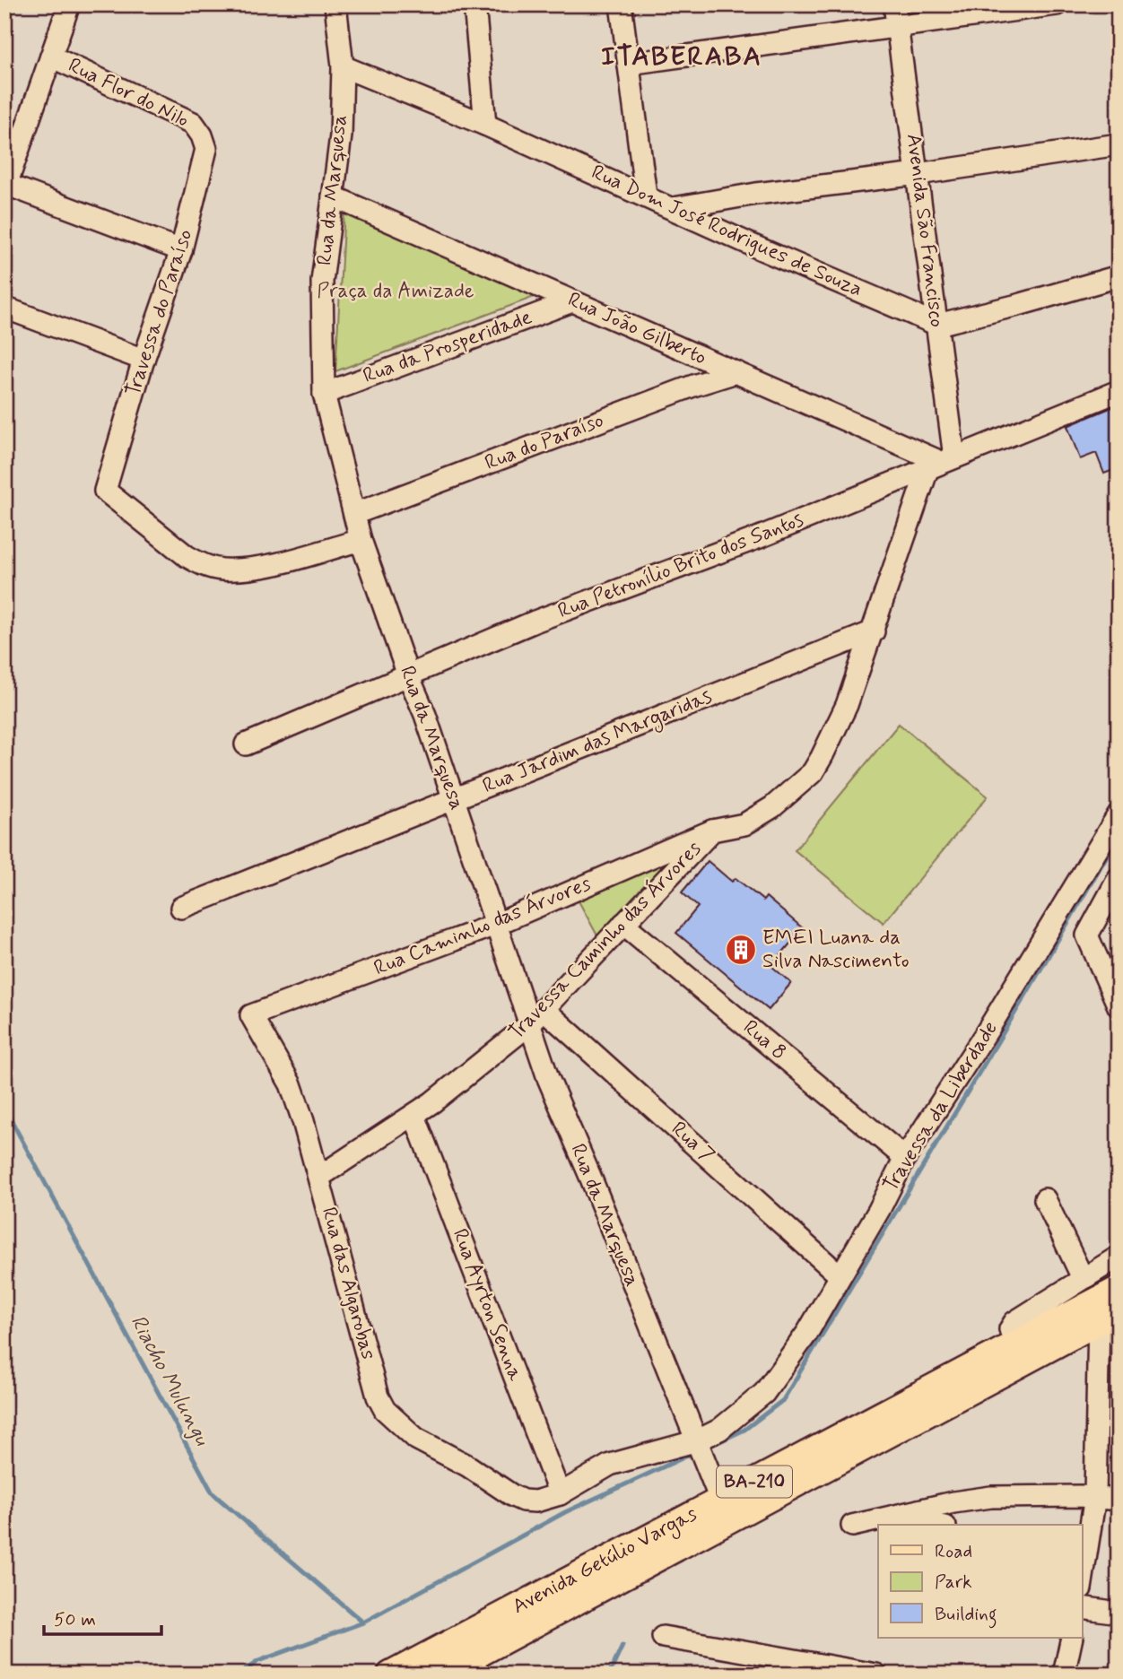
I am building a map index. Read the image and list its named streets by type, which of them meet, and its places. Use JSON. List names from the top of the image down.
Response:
{
  "streets": {
    "main road": ["BA-210", "Avenida Getúlio Vargas"],
    "street": [
      "Rua Flor do Nilo",
      "Rua da Marquesa",
      "Avenida São Francisco",
      "Rua Dom José Rodrigues de Souza",
      "Travessa do Paraíso",
      "Rua João Gilberto",
      "Rua da Prosperidade",
      "Rua do Paraíso",
      "Rua Petronílio Brito dos Santos",
      "Rua Jardim das Margaridas",
      "Rua Caminho das Árvores",
      "Travessa Caminho das Árvores",
      "Rua 8",
      "Travessa da Liberdade",
      "Rua 7",
      "Rua das Algarobas",
      "Rua Ayrton Senna"
    ]
  },
  "crossings": [
    ["Rua Flor do Nilo", "Travessa do Paraíso"],
    ["Rua da Marquesa", "Rua Dom José Rodrigues de Souza"],
    ["Rua da Marquesa", "Travessa do Paraíso"],
    ["Rua da Marquesa", "Rua João Gilberto"],
    ["Rua da Marquesa", "Rua da Prosperidade"],
    ["Rua da Marquesa", "Rua do Paraíso"],
    ["Rua da Marquesa", "Rua Petronílio Brito dos Santos"],
    ["Rua da Marquesa", "Rua Jardim das Margaridas"],
    ["Rua da Marquesa", "Rua Caminho das Árvores"],
    ["Rua da Marquesa", "Travessa Caminho das Árvores"],
    ["Rua da Marquesa", "Travessa da Liberdade"],
    ["Rua da Marquesa", "Avenida Getúlio Vargas"],
    ["Avenida São Francisco", "Rua Dom José Rodrigues de Souza"],
    ["Avenida São Francisco", "Rua João Gilberto"],
    ["Avenida São Francisco", "Rua Petronílio Brito dos Santos"],
    ["Avenida São Francisco", "Travessa Caminho das Árvores"],
    ["Rua João Gilberto", "Rua da Prosperidade"],
    ["Rua João Gilberto", "Rua do Paraíso"],
    ["Rua João Gilberto", "Rua Petronílio Brito dos Santos"],
    ["Rua João Gilberto", "Travessa Caminho das Árvores"],
    ["Rua Petronílio Brito dos Santos", "Travessa Caminho das Árvores"],
    ["Rua Jardim das Margaridas", "Travessa Caminho das Árvores"],
    ["Rua Caminho das Árvores", "Travessa Caminho das Árvores"],
    ["Rua Caminho das Árvores", "Rua das Algarobas"],
    ["Travessa Caminho das Árvores", "Rua 8"],
    ["Travessa Caminho das Árvores", "Rua 7"],
    ["Travessa Caminho das Árvores", "Rua das Algarobas"],
    ["Travessa Caminho das Árvores", "Rua Ayrton Senna"],
    ["Rua 8", "Travessa da Liberdade"],
    ["Travessa da Liberdade", "Rua 7"],
    ["Travessa da Liberdade", "Rua das Algarobas"],
    ["Travessa da Liberdade", "Rua Ayrton Senna"]
  ],
  "districts": ["ITABERABA"],
  "water": ["Riacho Mulungu"],
  "parks": ["Praça da Amizade"],
  "places": {
    "building": ["EMEI Luana da Silva Nascimento"]
  },
  "legend": ["Road", "Park", "Building"],
  "scale_bar": "50 m"
}
